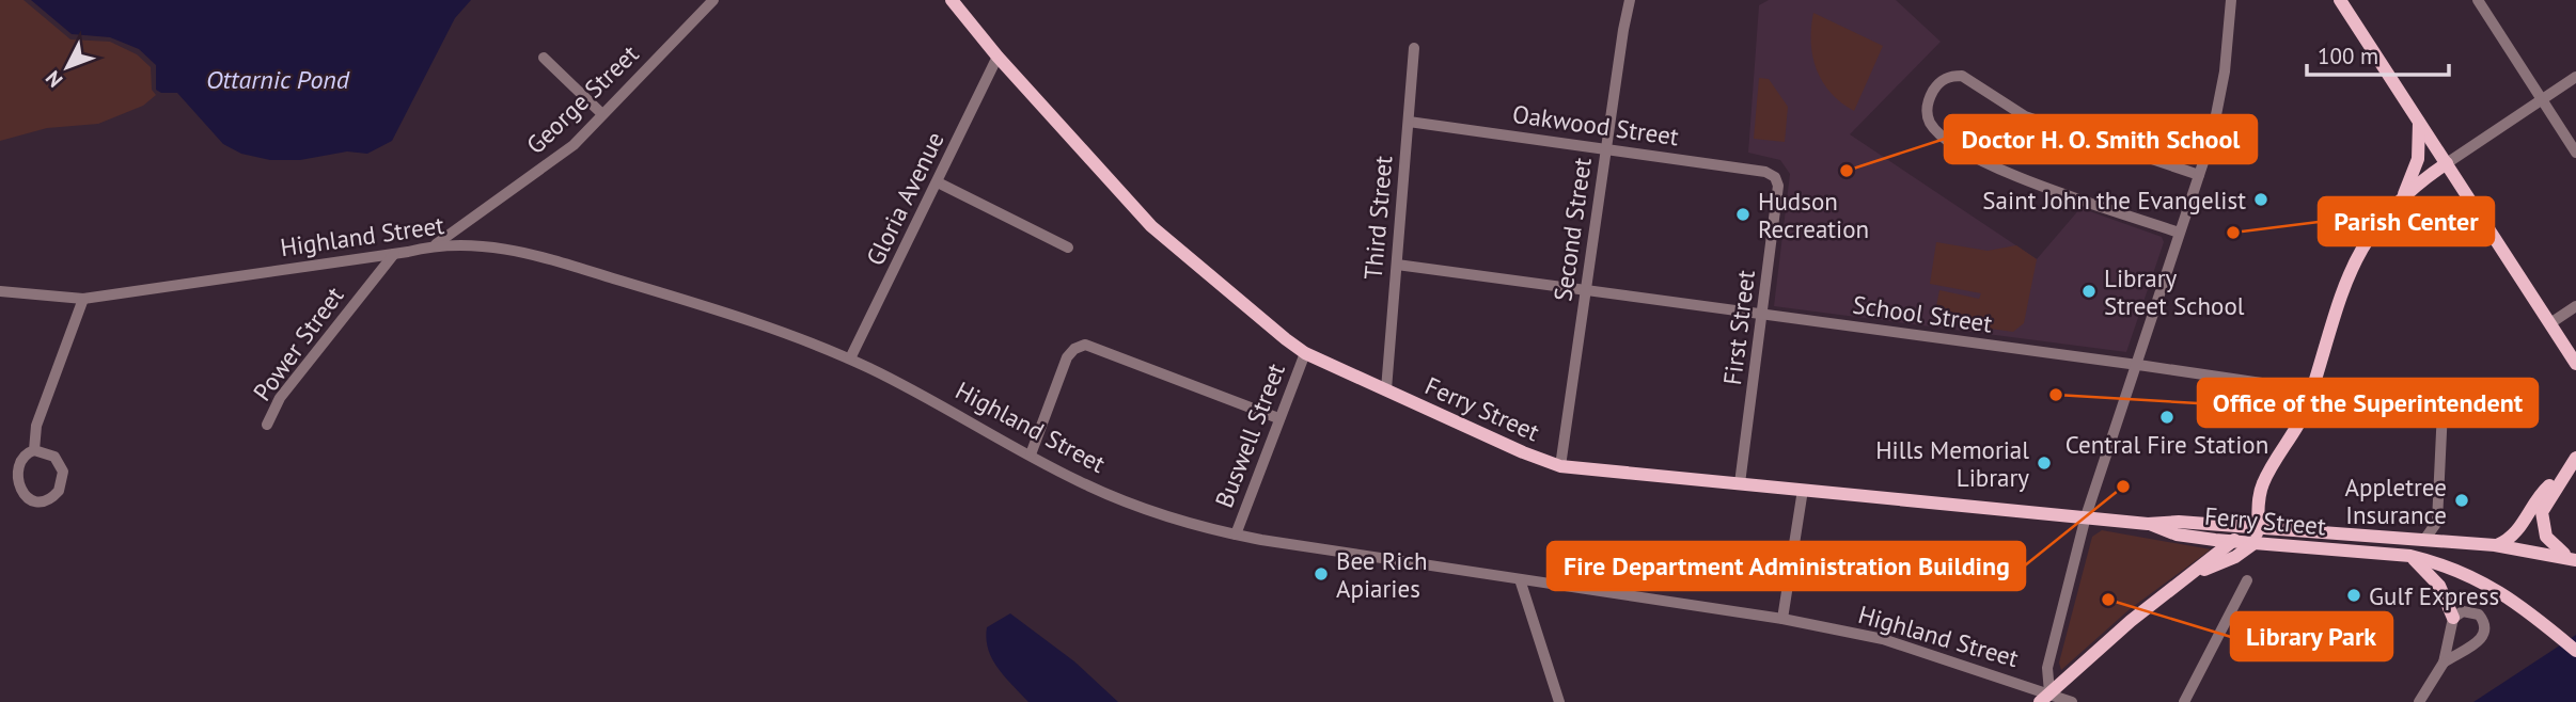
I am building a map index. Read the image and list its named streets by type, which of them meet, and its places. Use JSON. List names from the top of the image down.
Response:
{
  "streets": {
    "main road": ["Ferry Street"],
    "street": [
      "George Street",
      "Oakwood Street",
      "Gloria Avenue",
      "Third Street",
      "Second Street",
      "Highland Street",
      "School Street",
      "First Street",
      "Power Street",
      "Buswell Street"
    ]
  },
  "crossings": [
    ["George Street", "Highland Street"],
    ["Oakwood Street", "Third Street"],
    ["Oakwood Street", "Second Street"],
    ["Oakwood Street", "First Street"],
    ["Gloria Avenue", "Highland Street"],
    ["Gloria Avenue", "Ferry Street"],
    ["Third Street", "School Street"],
    ["Third Street", "Ferry Street"],
    ["Second Street", "School Street"],
    ["Second Street", "Ferry Street"],
    ["Highland Street", "Power Street"],
    ["Highland Street", "Buswell Street"],
    ["School Street", "First Street"],
    ["First Street", "Ferry Street"],
    ["Ferry Street", "Buswell Street"]
  ],
  "water": ["Ottarnic Pond"],
  "places": [
    "Doctor H. O. Smith School",
    "Saint John the Evangelist",
    "Hudson Recreation",
    "Parish Center",
    "Library Street School",
    "Office of the Superintendent",
    "Central Fire Station",
    "Hills Memorial Library",
    "Fire Department Administration Building",
    "Appletree Insurance",
    "Bee Rich Apiaries",
    "Gulf Express",
    "Library Park"
  ],
  "scale_bar": "100 m",
  "north": "bottom left"
}
